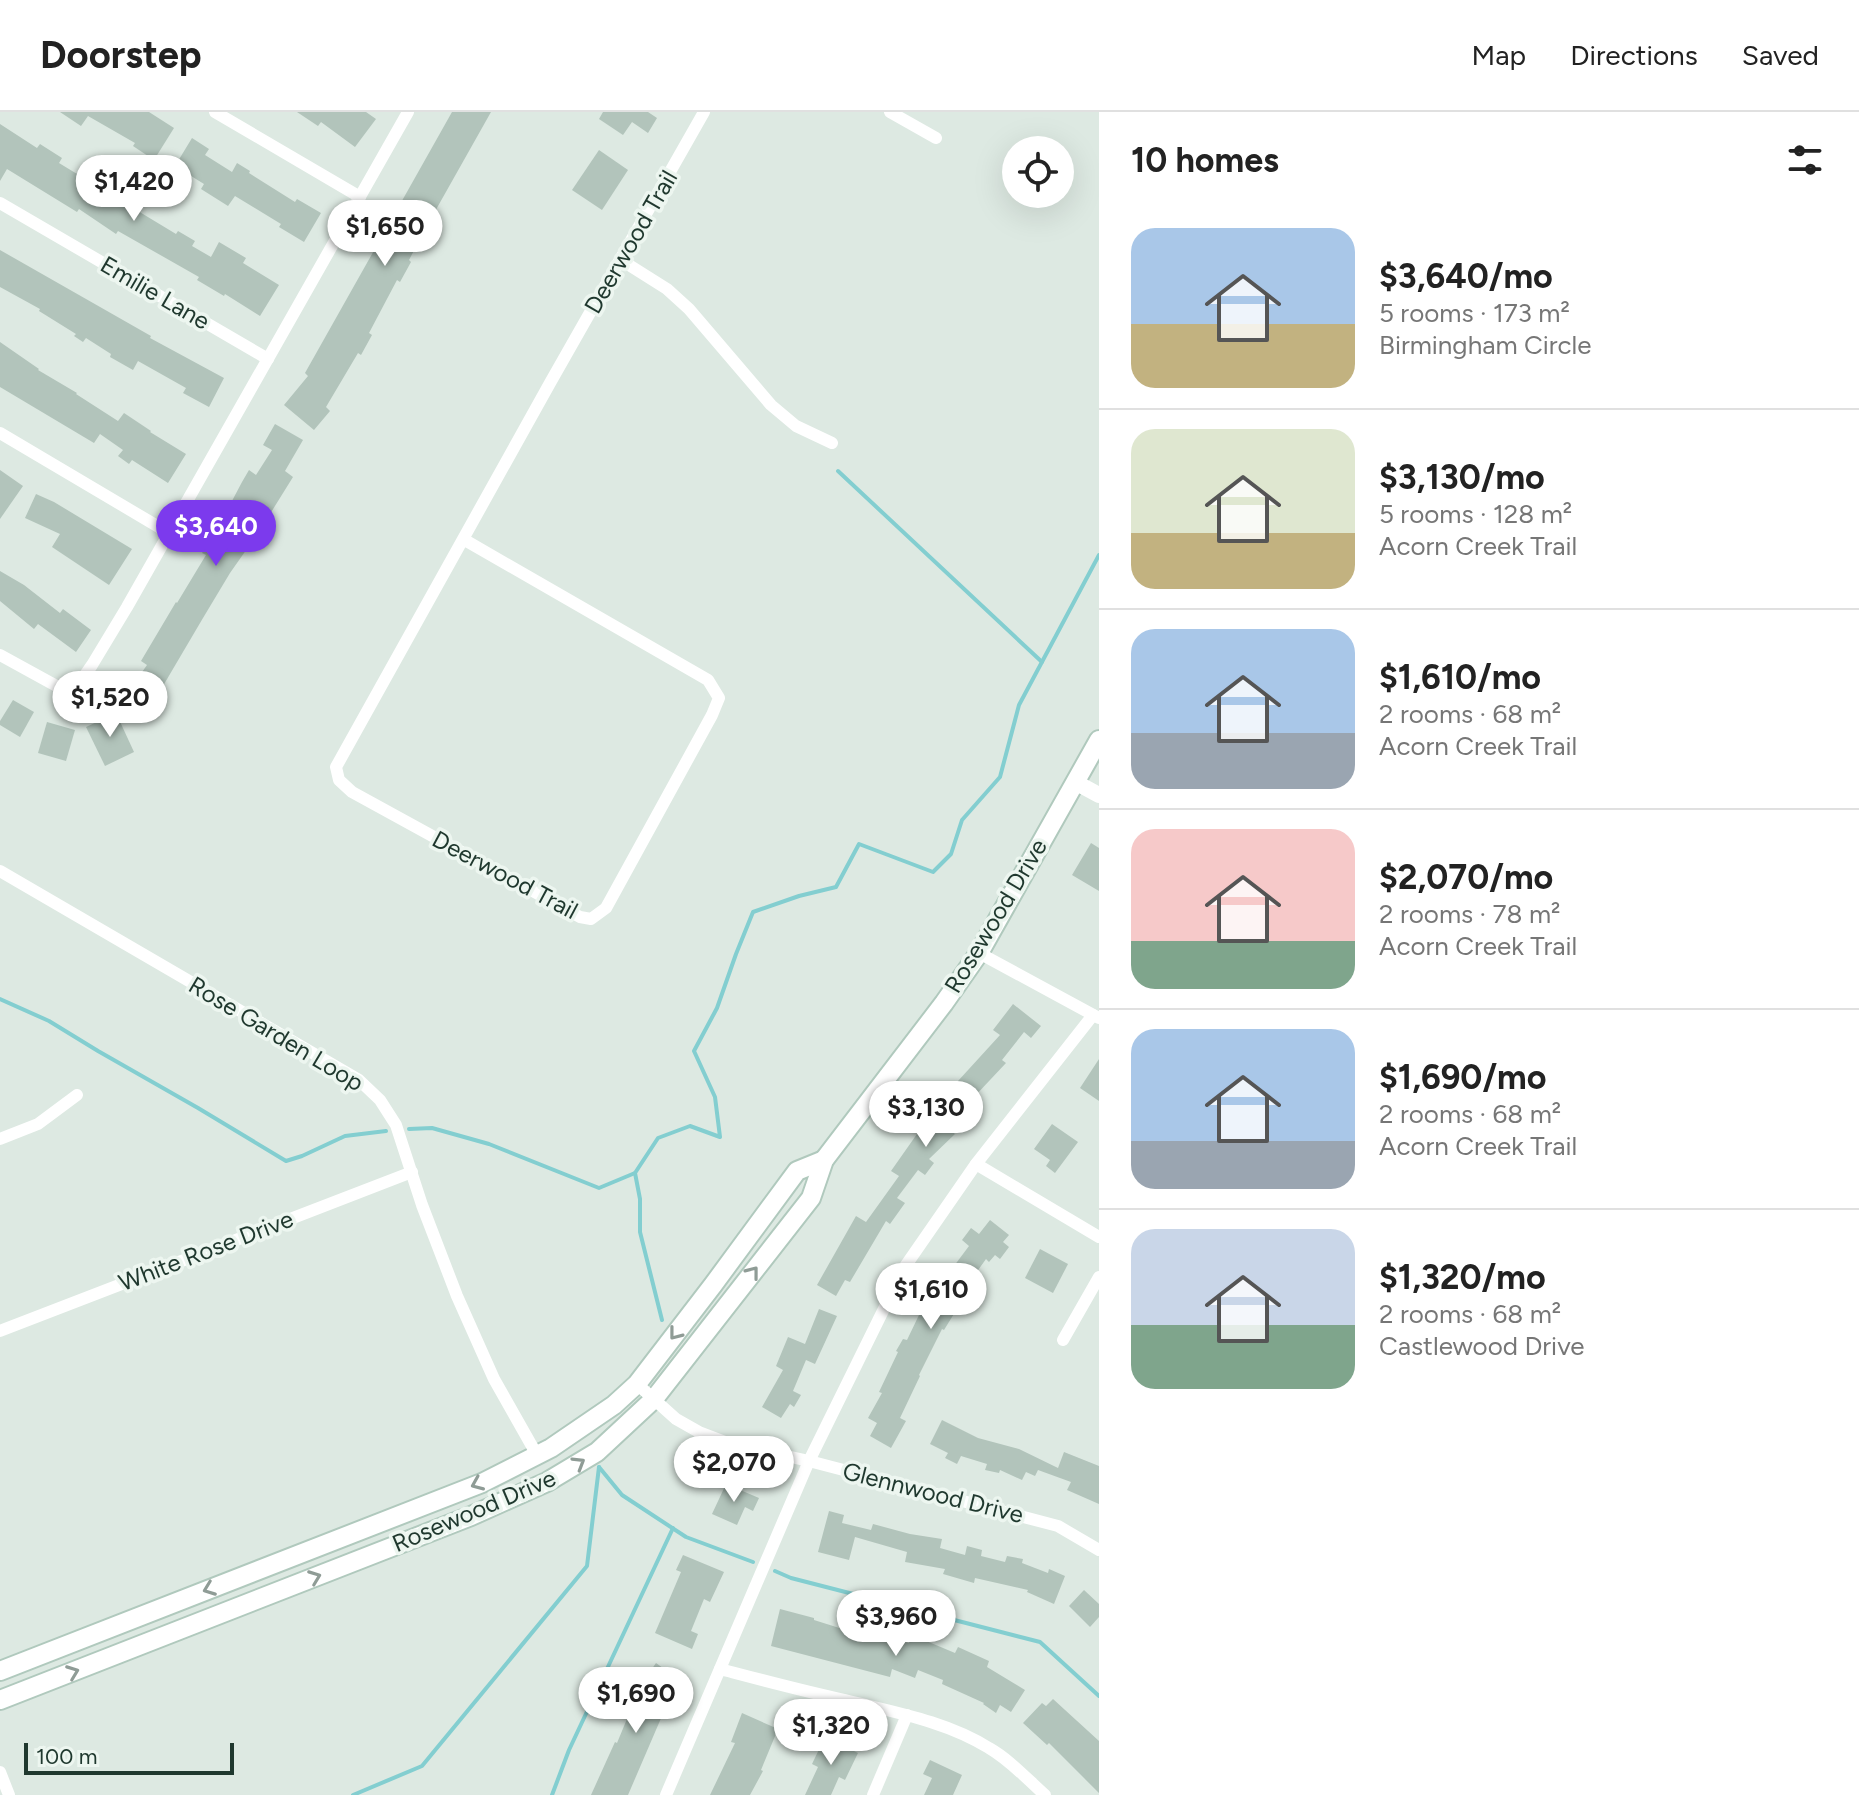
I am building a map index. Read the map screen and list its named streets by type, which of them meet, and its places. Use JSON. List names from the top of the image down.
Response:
{
  "streets": {
    "main road": ["Rosewood Drive"],
    "street": [
      "Deerwood Trail",
      "Emilie Lane",
      "Rose Garden Loop",
      "White Rose Drive",
      "Glennwood Drive"
    ]
  },
  "crossings": [
    ["Rosewood Drive", "Rose Garden Loop"],
    ["Rosewood Drive", "Glennwood Drive"],
    ["Rose Garden Loop", "White Rose Drive"]
  ],
  "scale_bar": "100 m",
  "page": {
    "header": "Doorstep",
    "nav": ["Map", "Directions", "Saved"],
    "heading": "10 homes",
    "price": [
      "$1,420",
      "$1,650",
      "$3,640",
      "$1,520",
      "$3,130",
      "$1,610",
      "$2,070",
      "$3,960",
      "$1,690",
      "$1,320"
    ],
    "list": [
      {
        "name": "$3,640/mo",
        "note": "5 rooms · 173 m² · Birmingham Circle"
      },
      {
        "name": "$3,130/mo",
        "note": "5 rooms · 128 m² · Acorn Creek Trail"
      },
      {
        "name": "$1,610/mo",
        "note": "2 rooms · 68 m² · Acorn Creek Trail"
      },
      {
        "name": "$2,070/mo",
        "note": "2 rooms · 78 m² · Acorn Creek Trail"
      },
      {
        "name": "$1,690/mo",
        "note": "2 rooms · 68 m² · Acorn Creek Trail"
      },
      {
        "name": "$1,320/mo",
        "note": "2 rooms · 68 m² · Castlewood Drive"
      }
    ],
    "scale": "100 m"
  }
}
